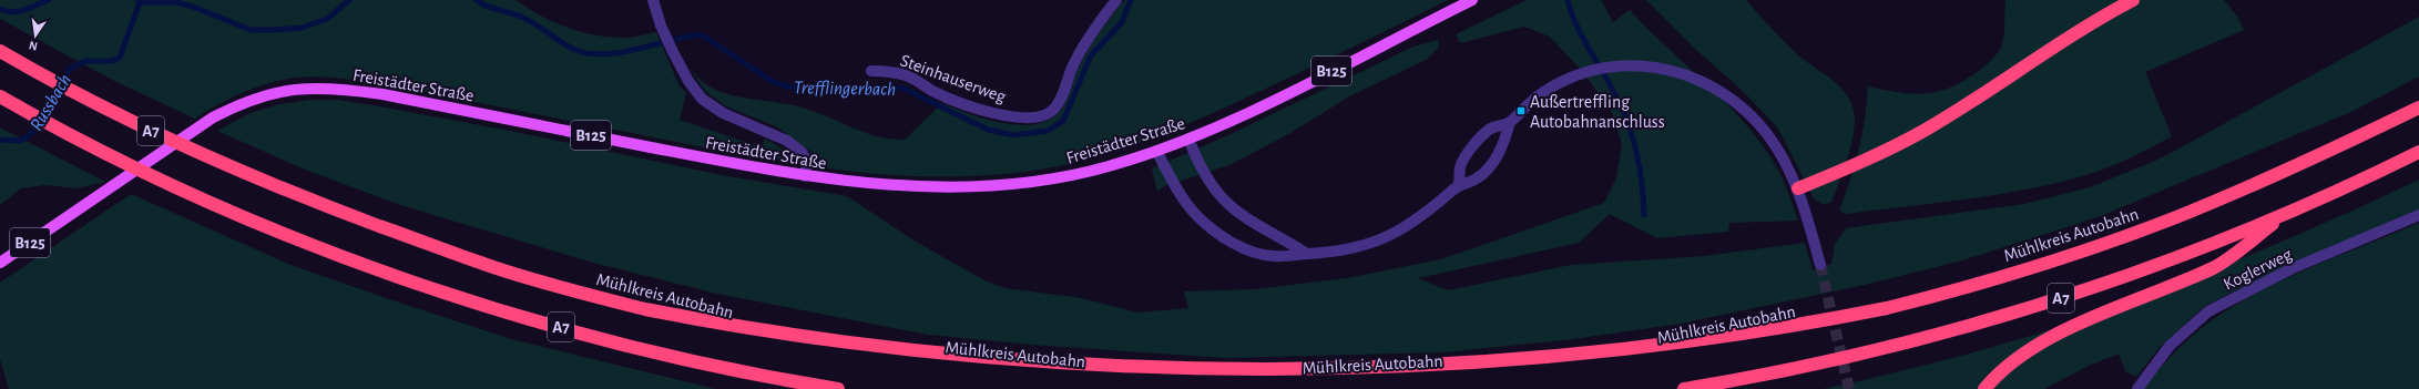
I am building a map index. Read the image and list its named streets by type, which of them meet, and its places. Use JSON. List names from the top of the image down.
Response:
{
  "streets": {
    "highway": ["A7", "Mühlkreis Autobahn"],
    "main road": ["B125", "Freistädter Straße"],
    "street": ["Steinhauserweg", "Koglerweg"]
  },
  "water": ["Trefflingerbach", "Russbach"],
  "places": {
    "transit": ["Außertreffling Autobahnanschluss"]
  },
  "north": "bottom"
}
